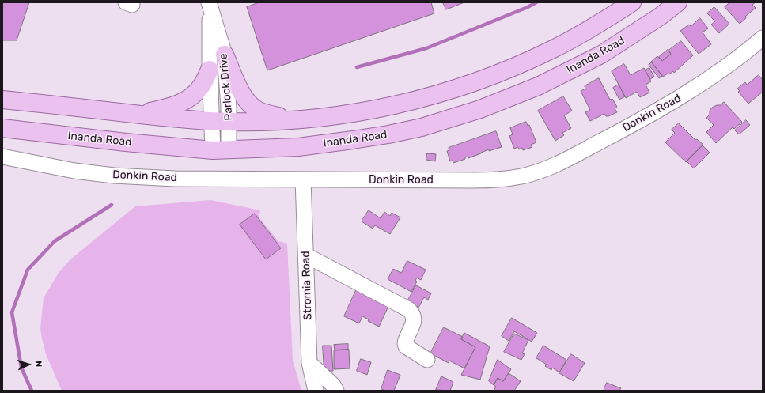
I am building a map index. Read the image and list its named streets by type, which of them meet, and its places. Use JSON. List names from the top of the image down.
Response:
{
  "streets": {
    "main road": ["Inanda Road"],
    "street": ["Parlock Drive", "Donkin Road", "Stromia Road"]
  },
  "crossings": [
    ["Inanda Road", "Parlock Drive"],
    ["Donkin Road", "Stromia Road"]
  ],
  "north": "right"
}
